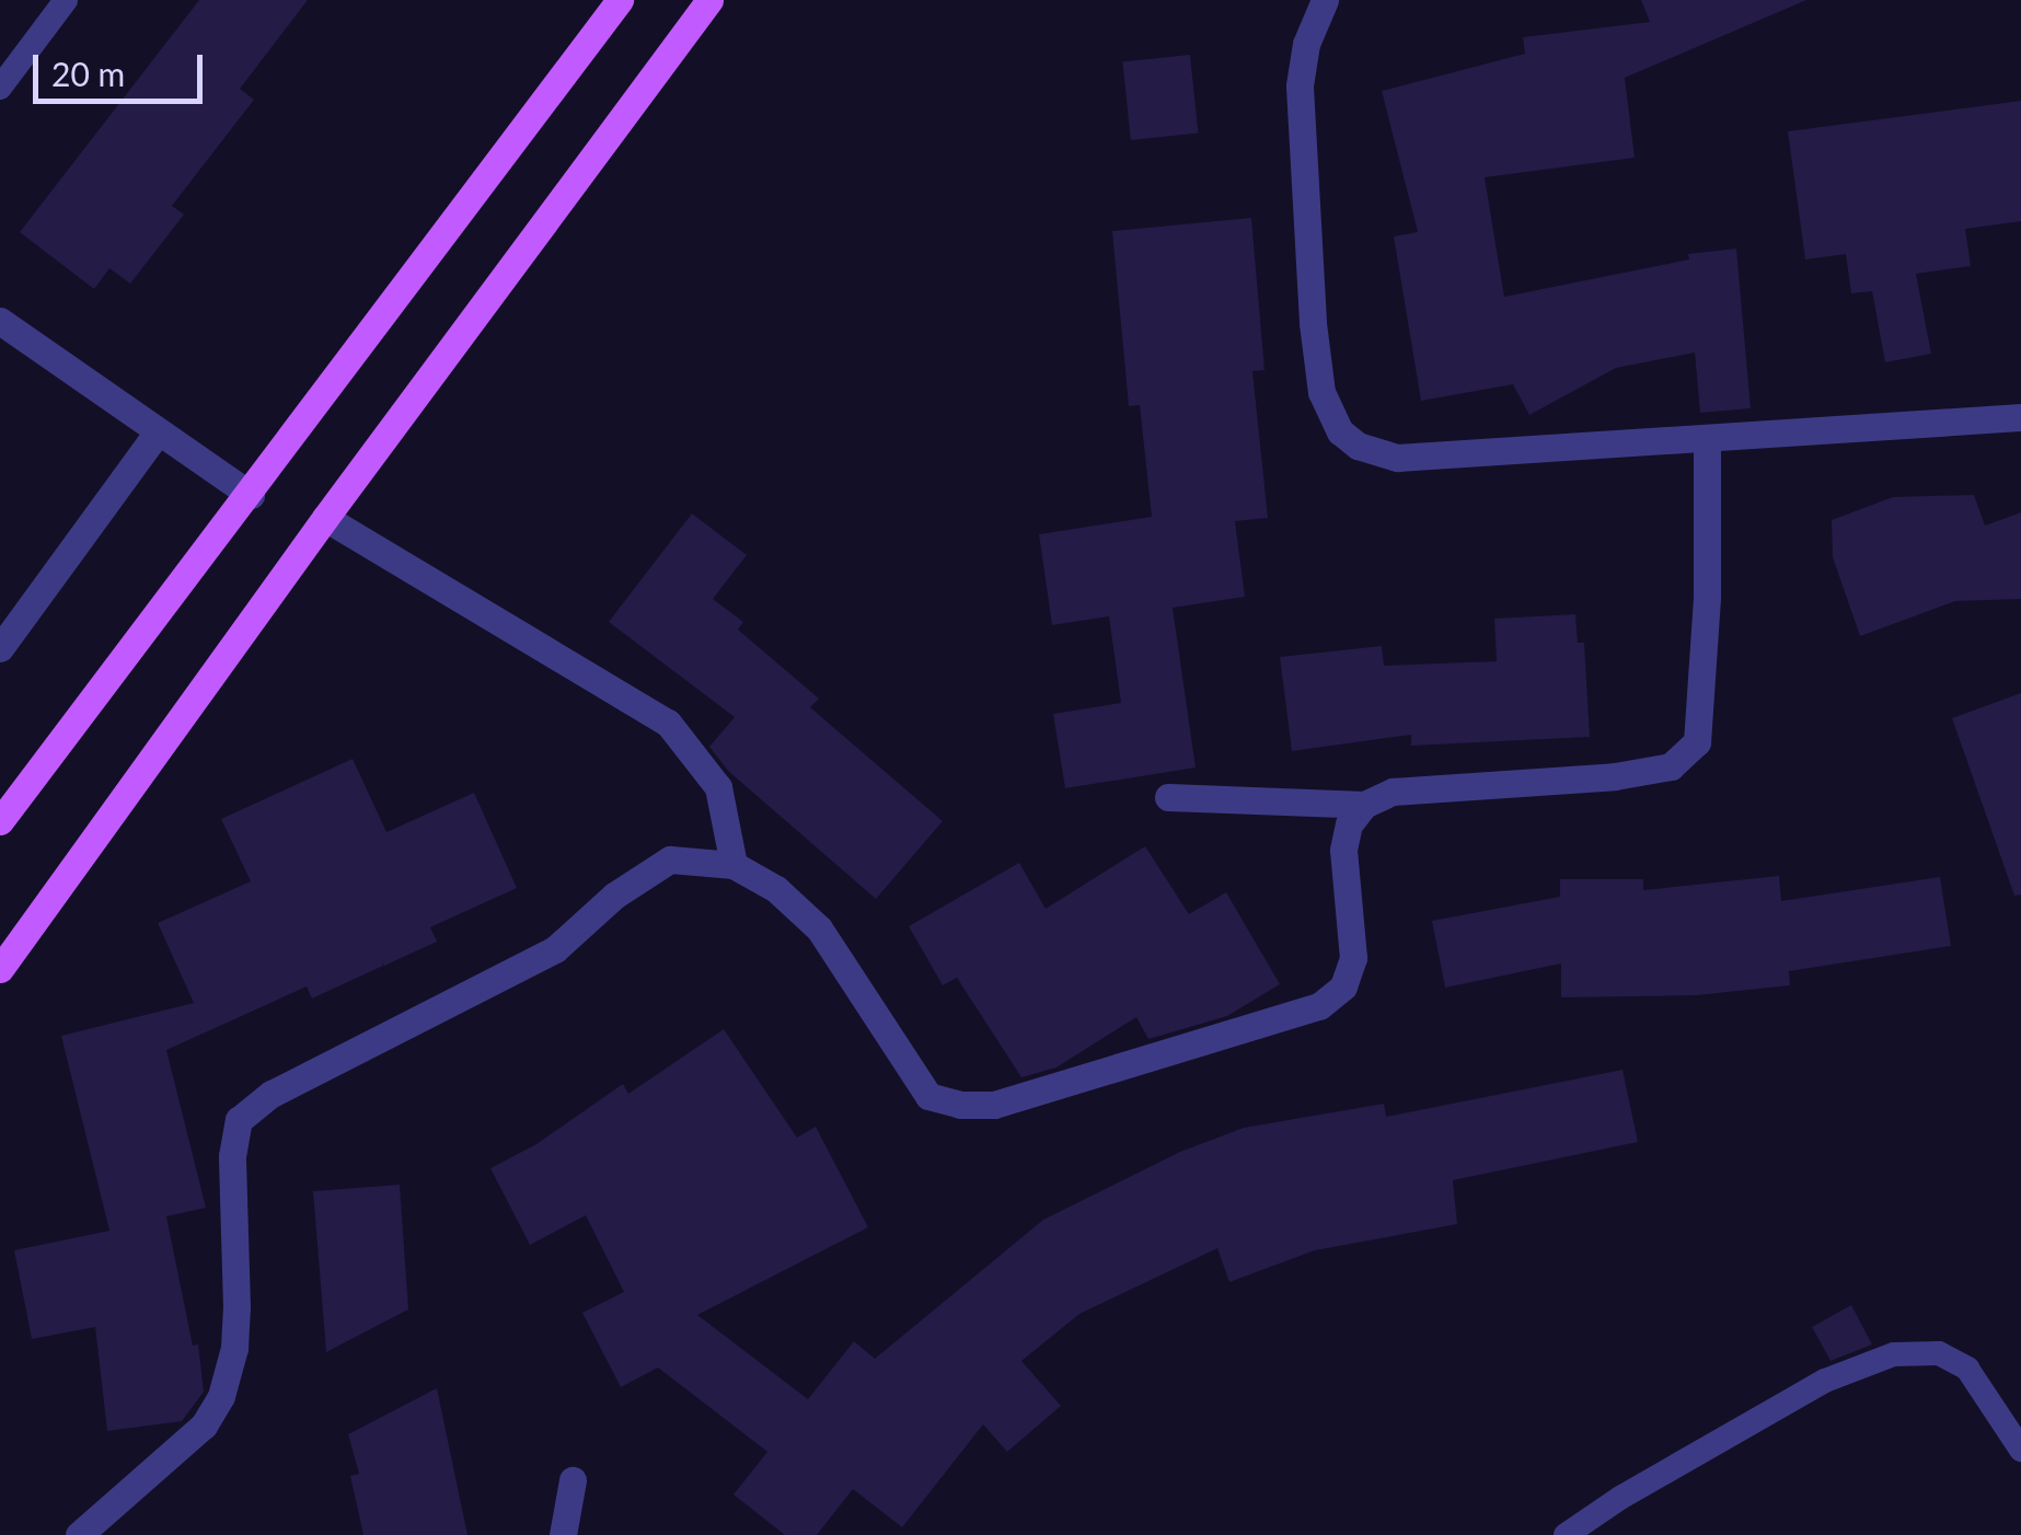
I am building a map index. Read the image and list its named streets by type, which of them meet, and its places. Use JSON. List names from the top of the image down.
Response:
{
  "scale_bar": "20 m"
}
